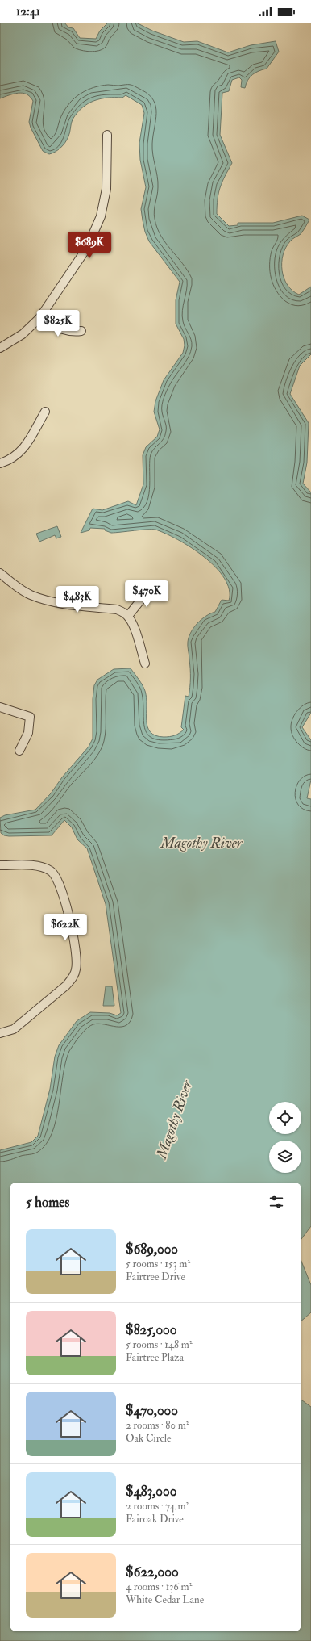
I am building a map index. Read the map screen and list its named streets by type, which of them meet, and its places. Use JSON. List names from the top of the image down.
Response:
{
  "water": ["Magothy River"],
  "page": {
    "status": "12:41",
    "price": [
      "$689K",
      "$825K",
      "$470K",
      "$483K",
      "$622K"
    ],
    "heading": "5 homes",
    "list": [
      {
        "name": "$689,000",
        "note": "5 rooms · 153 m² · Fairtree Drive"
      },
      {
        "name": "$825,000",
        "note": "5 rooms · 148 m² · Fairtree Plaza"
      },
      {
        "name": "$470,000",
        "note": "2 rooms · 80 m² · Oak Circle"
      },
      {
        "name": "$483,000",
        "note": "2 rooms · 74 m² · Fairoak Drive"
      },
      {
        "name": "$622,000",
        "note": "4 rooms · 136 m² · White Cedar Lane"
      }
    ]
  }
}
